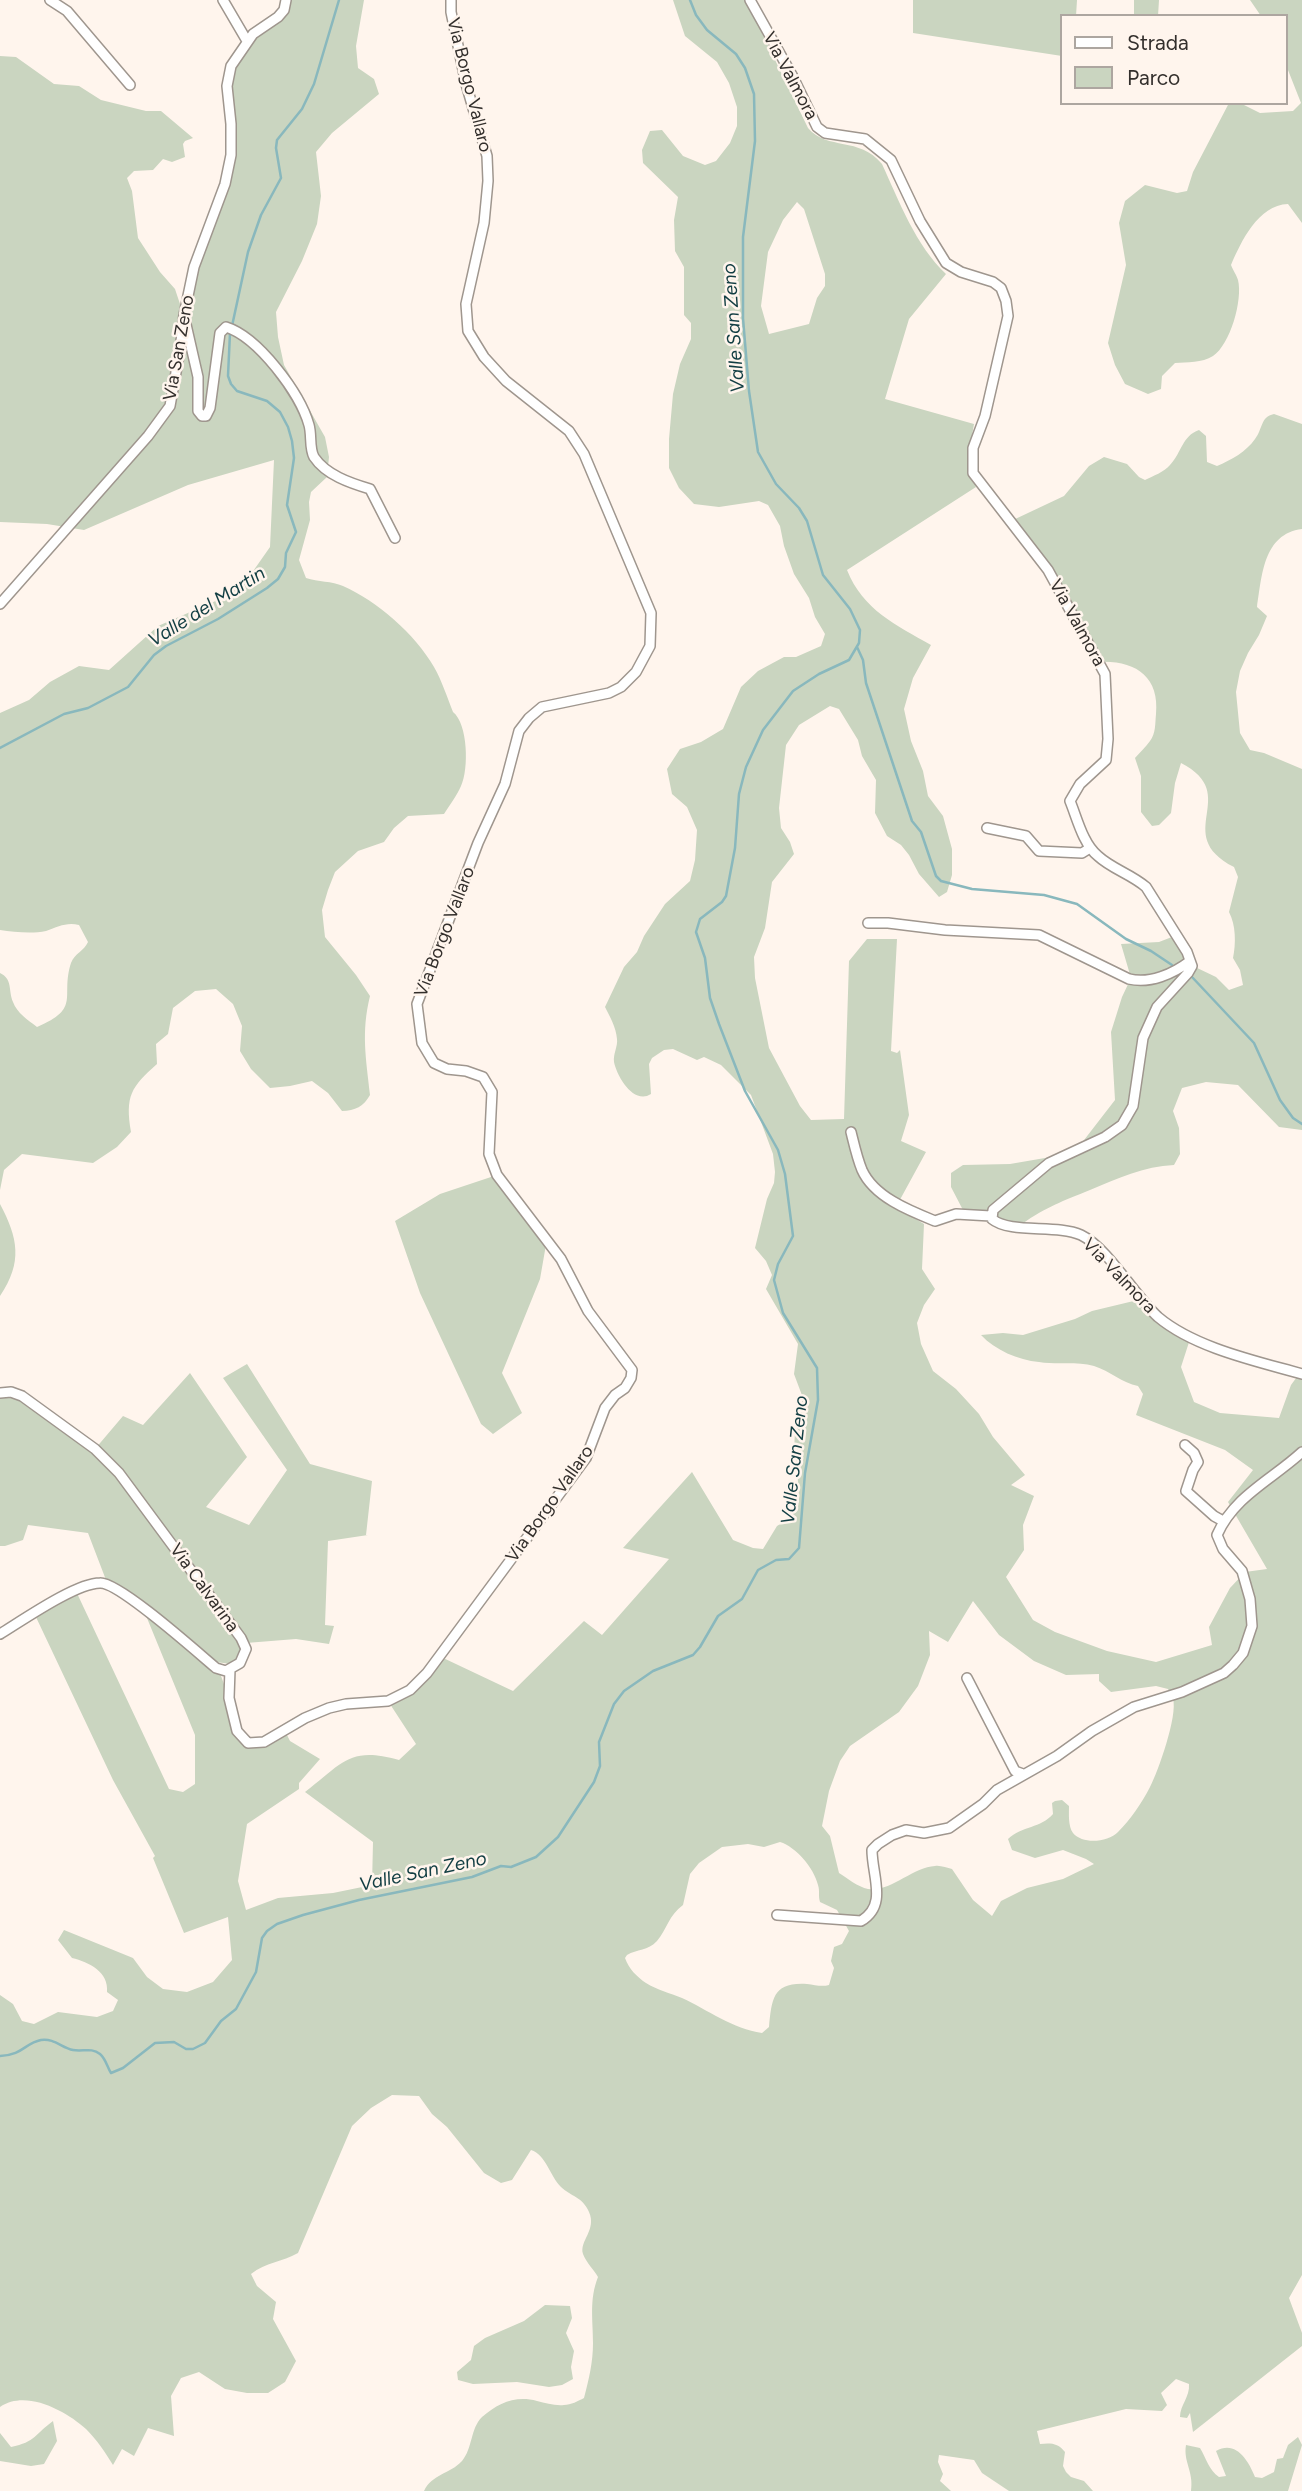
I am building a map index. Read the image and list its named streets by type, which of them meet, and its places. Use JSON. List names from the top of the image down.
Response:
{
  "streets": {
    "street": [
      "Via Valmora",
      "Via Borgo Vallaro",
      "Via San Zeno",
      "Via Calvarina"
    ]
  },
  "crossings": [
    ["Via Borgo Vallaro", "Via Calvarina"]
  ],
  "water": ["Valle San Zeno", "Valle del Martin"],
  "legend": ["Strada", "Parco"]
}
